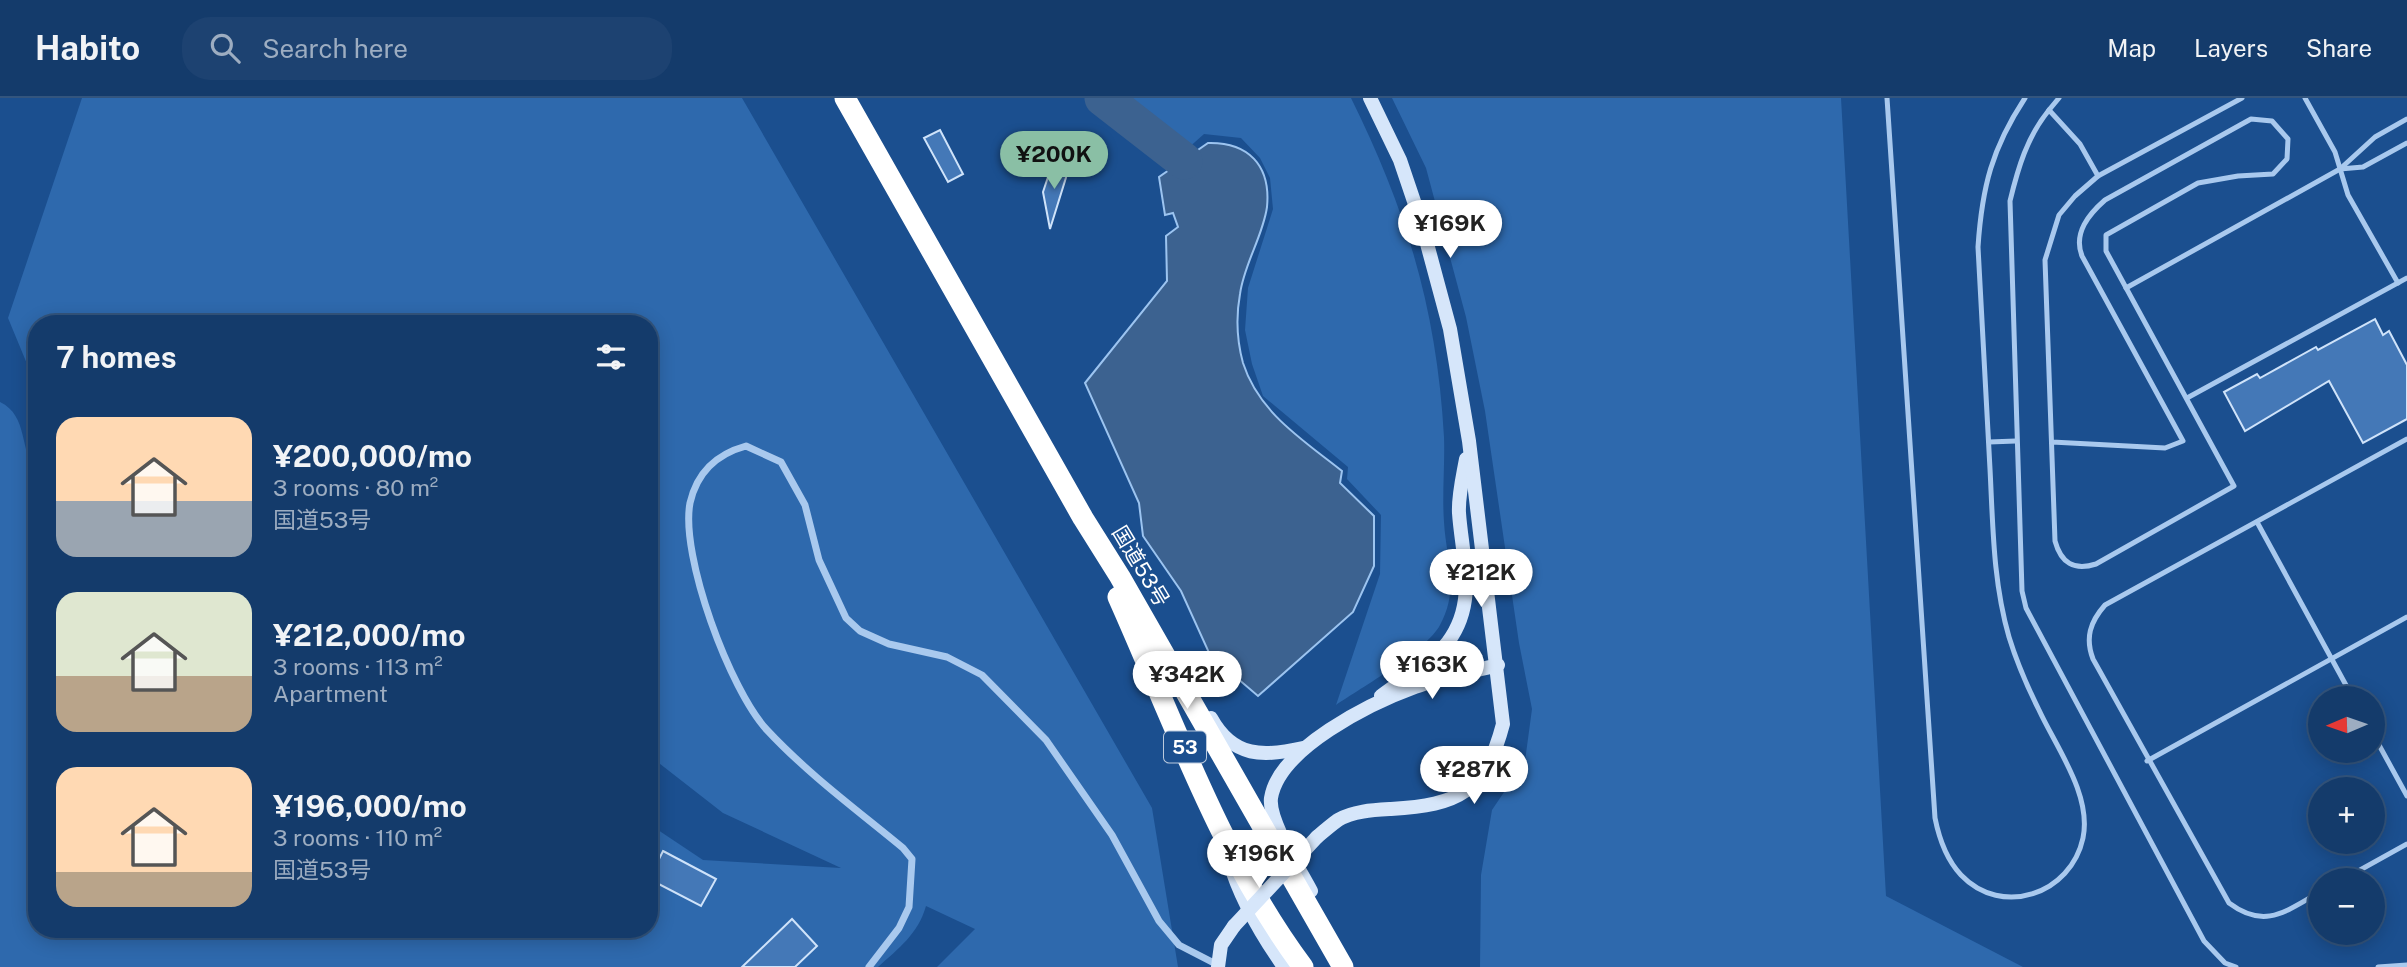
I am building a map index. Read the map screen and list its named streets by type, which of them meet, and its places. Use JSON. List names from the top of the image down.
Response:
{
  "streets": {
    "highway": ["国道53号", "53"]
  },
  "north": "left",
  "page": {
    "header": "Habito",
    "search": "Search here",
    "nav": ["Map", "Layers", "Share"],
    "price": [
      "¥200K",
      "¥169K",
      "¥212K",
      "¥163K",
      "¥342K",
      "¥287K",
      "¥196K"
    ],
    "heading": "7 homes",
    "list": [
      {
        "name": "¥200,000/mo",
        "note": "3 rooms · 80 m² · 国道53号"
      },
      {
        "name": "¥212,000/mo",
        "note": "3 rooms · 113 m² · Apartment"
      },
      {
        "name": "¥196,000/mo",
        "note": "3 rooms · 110 m² · 国道53号"
      }
    ],
    "map_buttons": ["+", "−"]
  }
}
